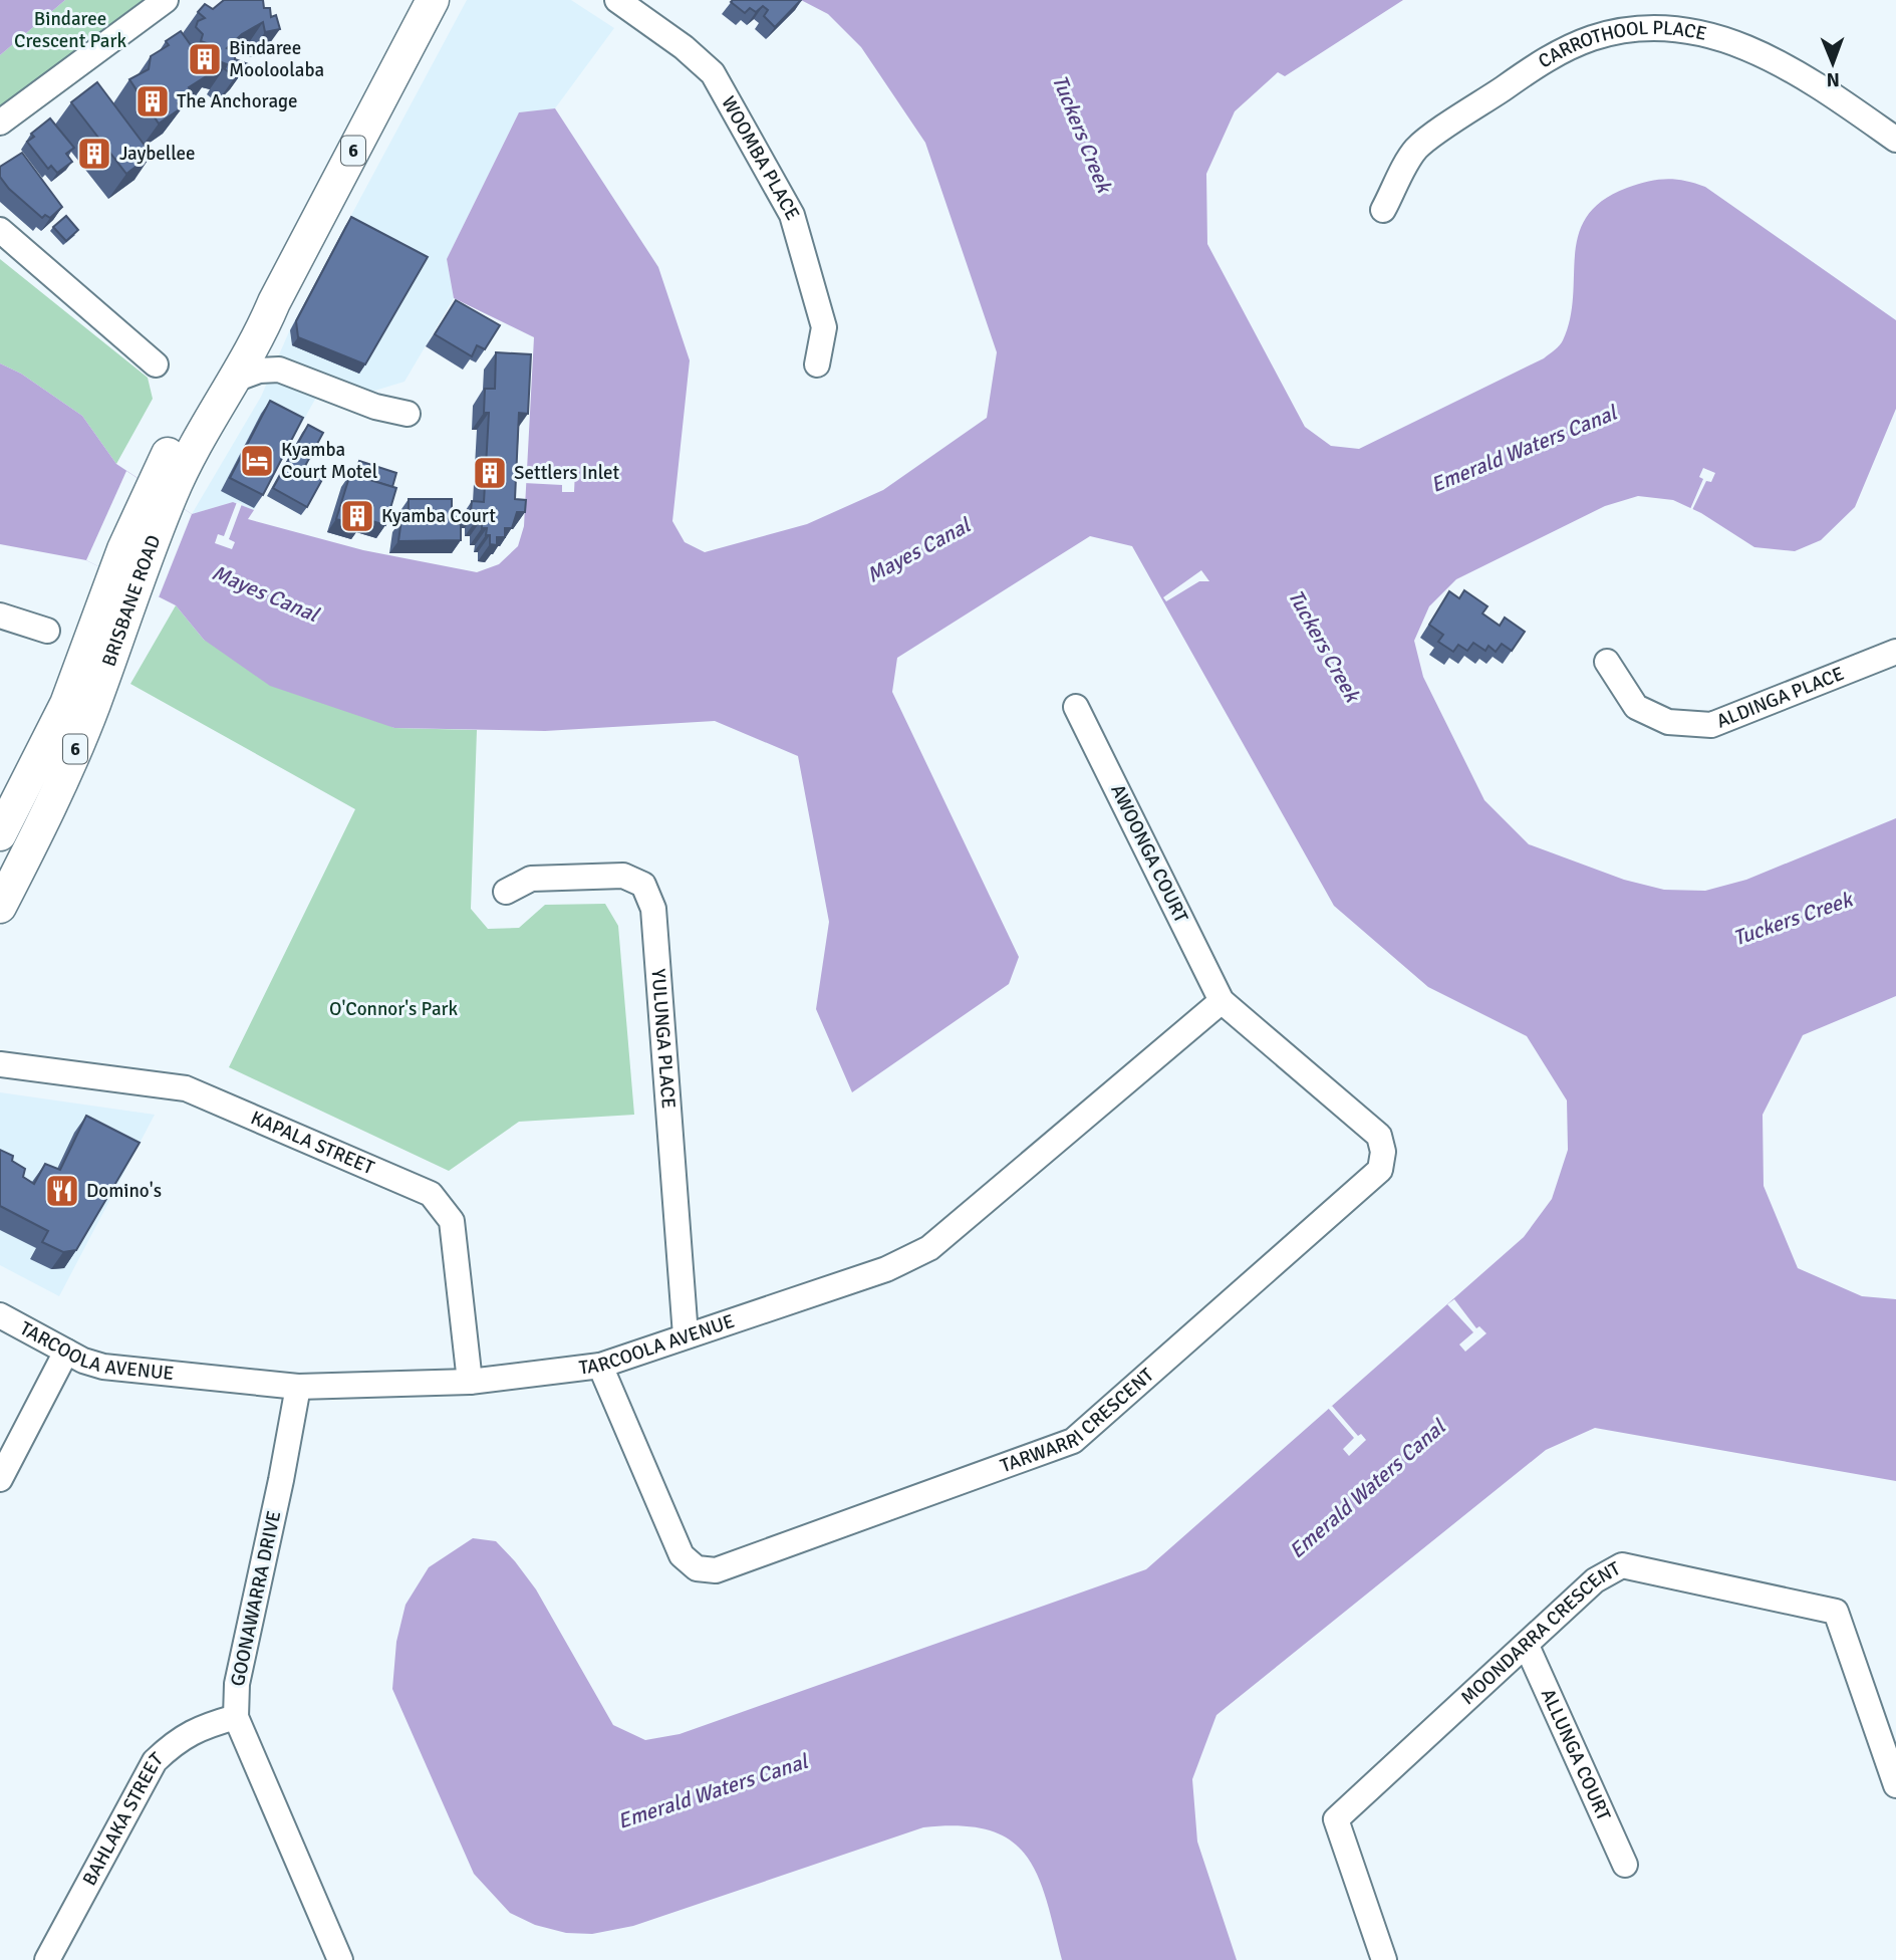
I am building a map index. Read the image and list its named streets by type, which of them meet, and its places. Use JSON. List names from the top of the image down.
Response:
{
  "streets": {
    "main road": ["6", "BRISBANE ROAD"],
    "street": [
      "CARROTHOOL PLACE",
      "WOOMBA PLACE",
      "ALDINGA PLACE",
      "AWOONGA COURT",
      "YULUNGA PLACE",
      "KAPALA STREET",
      "TARCOOLA AVENUE",
      "TARWARRI CRESCENT",
      "GOONAWARRA DRIVE",
      "MOONDARRA CRESCENT",
      "ALLUNGA COURT",
      "BAHLAKA STREET"
    ]
  },
  "crossings": [
    ["AWOONGA COURT", "TARCOOLA AVENUE"],
    ["AWOONGA COURT", "TARWARRI CRESCENT"],
    ["YULUNGA PLACE", "TARCOOLA AVENUE"],
    ["KAPALA STREET", "TARCOOLA AVENUE"],
    ["TARCOOLA AVENUE", "TARWARRI CRESCENT"],
    ["TARCOOLA AVENUE", "GOONAWARRA DRIVE"],
    ["GOONAWARRA DRIVE", "BAHLAKA STREET"],
    ["MOONDARRA CRESCENT", "ALLUNGA COURT"]
  ],
  "water": ["Tuckers Creek", "Emerald Waters Canal", "Mayes Canal"],
  "parks": ["Bindaree Crescent Park", "O'Connor's Park"],
  "places": {
    "building": [
      "Bindaree Mooloolaba",
      "The Anchorage",
      "Jaybellee",
      "Settlers Inlet",
      "Kyamba Court"
    ],
    "hotel": ["Kyamba Court Motel"],
    "restaurant": ["Domino's"]
  },
  "north": "bottom"
}
